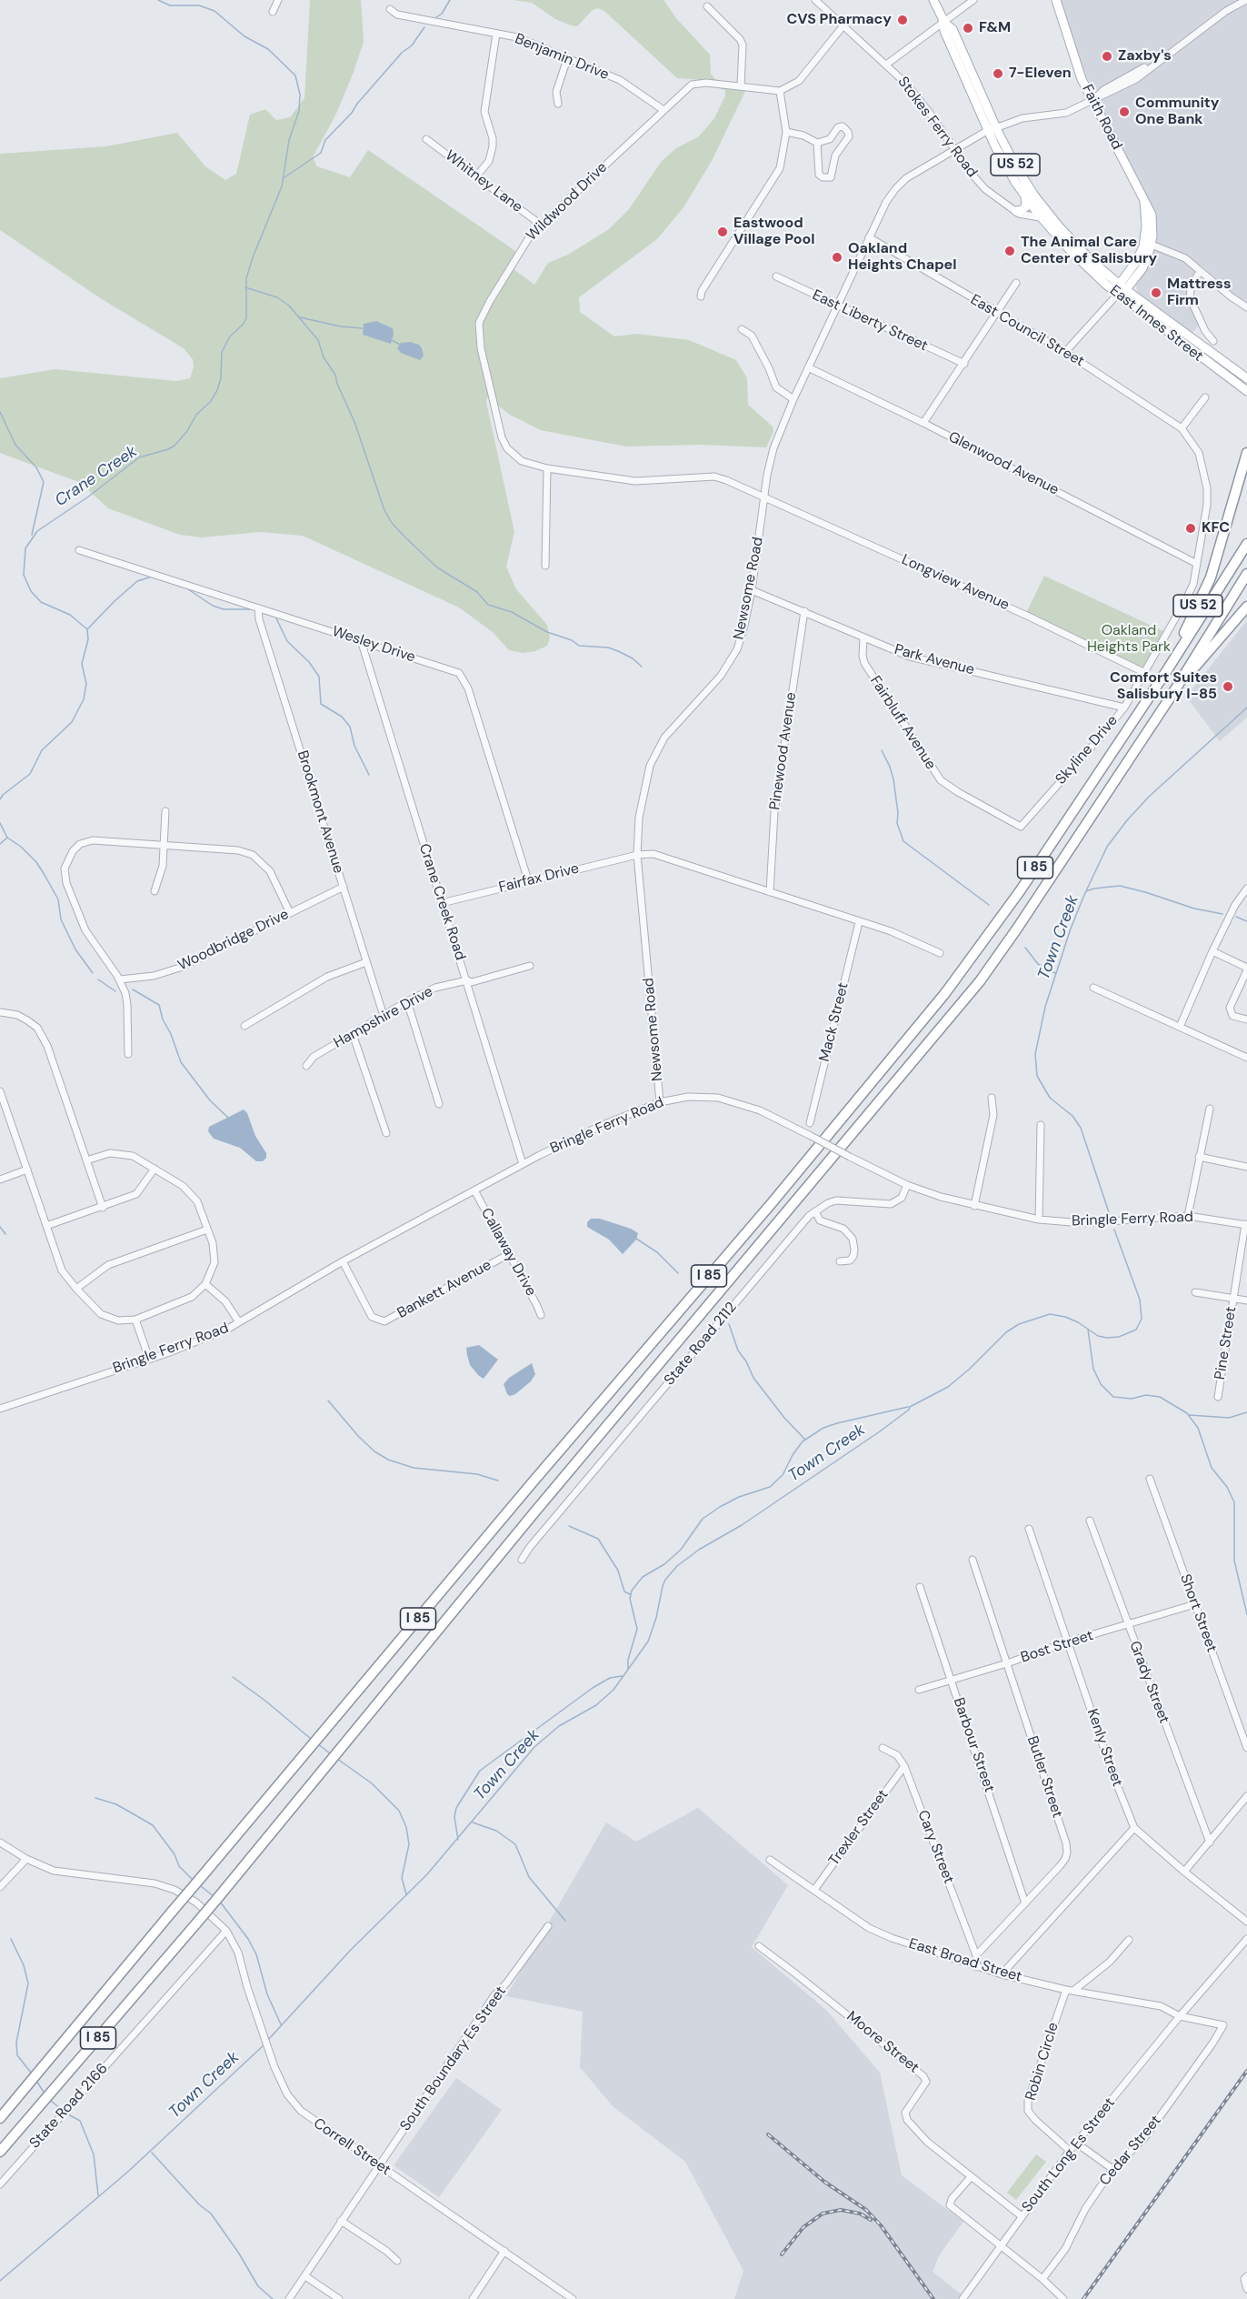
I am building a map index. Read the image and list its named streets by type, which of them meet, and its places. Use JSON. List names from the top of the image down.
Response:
{
  "streets": {
    "highway": ["US 52", "I 85"],
    "main road": ["Faith Road", "East Innes Street"],
    "street": [
      "Benjamin Drive",
      "Stokes Ferry Road",
      "Whitney Lane",
      "Wildwood Drive",
      "East Liberty Street",
      "East Council Street",
      "Glenwood Avenue",
      "Longview Avenue",
      "Newsome Road",
      "Wesley Drive",
      "Park Avenue",
      "Fairbluff Avenue",
      "Skyline Drive",
      "Pinewood Avenue",
      "Brookmont Avenue",
      "Fairfax Drive",
      "Crane Creek Road",
      "Woodbridge Drive",
      "Hampshire Drive",
      "Mack Street",
      "Bringle Ferry Road",
      "Callaway Drive",
      "Bankett Avenue",
      "Pine Street",
      "State Road 2112",
      "Short Street",
      "Bost Street",
      "Grady Street",
      "Barbour Street",
      "Kenly Street",
      "Butler Street",
      "Trexler Street",
      "Cary Street",
      "East Broad Street",
      "Moore Street",
      "South Boundary Es Street",
      "Robin Circle",
      "State Road 2166",
      "Correll Street",
      "Cedar Street",
      "South Long Es Street"
    ]
  },
  "crossings": [
    ["Benjamin Drive", "Wildwood Drive"],
    ["Faith Road", "East Innes Street"],
    ["Faith Road", "East Council Street"],
    ["Faith Road", "Newsome Road"],
    ["Stokes Ferry Road", "East Innes Street"],
    ["Stokes Ferry Road", "Newsome Road"],
    ["US 52", "I 85"],
    ["Whitney Lane", "Wildwood Drive"],
    ["Wildwood Drive", "Longview Avenue"],
    ["Wildwood Drive", "Newsome Road"],
    ["East Liberty Street", "Newsome Road"],
    ["East Innes Street", "Newsome Road"],
    ["East Council Street", "Newsome Road"],
    ["East Council Street", "Skyline Drive"],
    ["Glenwood Avenue", "Newsome Road"],
    ["Glenwood Avenue", "Skyline Drive"],
    ["Longview Avenue", "Newsome Road"],
    ["Longview Avenue", "Skyline Drive"],
    ["Newsome Road", "Park Avenue"],
    ["Newsome Road", "Fairfax Drive"],
    ["Newsome Road", "Bringle Ferry Road"],
    ["Wesley Drive", "Brookmont Avenue"],
    ["Wesley Drive", "Fairfax Drive"],
    ["Wesley Drive", "Crane Creek Road"],
    ["Park Avenue", "Fairbluff Avenue"],
    ["Park Avenue", "Skyline Drive"],
    ["Park Avenue", "Pinewood Avenue"],
    ["Fairbluff Avenue", "Skyline Drive"],
    ["Brookmont Avenue", "Woodbridge Drive"],
    ["Brookmont Avenue", "Hampshire Drive"],
    ["Fairfax Drive", "Crane Creek Road"],
    ["Crane Creek Road", "Hampshire Drive"],
    ["Crane Creek Road", "Bringle Ferry Road"],
    ["Bringle Ferry Road", "Callaway Drive"],
    ["Bringle Ferry Road", "Bankett Avenue"],
    ["Bringle Ferry Road", "Pine Street"],
    ["Bringle Ferry Road", "State Road 2112"],
    ["Callaway Drive", "Bankett Avenue"],
    ["Short Street", "Bost Street"],
    ["Bost Street", "Grady Street"],
    ["Bost Street", "Barbour Street"],
    ["Bost Street", "Kenly Street"],
    ["Bost Street", "Butler Street"],
    ["Barbour Street", "Butler Street"],
    ["Butler Street", "Cary Street"],
    ["Trexler Street", "Cary Street"],
    ["Trexler Street", "East Broad Street"],
    ["East Broad Street", "Robin Circle"],
    ["East Broad Street", "Cedar Street"],
    ["East Broad Street", "South Long Es Street"],
    ["Moore Street", "South Long Es Street"],
    ["South Boundary Es Street", "Correll Street"],
    ["Robin Circle", "South Long Es Street"],
    ["State Road 2166", "Correll Street"]
  ],
  "water": ["Crane Creek", "Town Creek"],
  "parks": ["Oakland Heights Park"],
  "places": [
    "CVS Pharmacy",
    "F&M",
    "Zaxby's",
    "7-Eleven",
    "Community One Bank",
    "Eastwood Village Pool",
    "The Animal Care Center of Salisbury",
    "Oakland Heights Chapel",
    "Mattress Firm",
    "KFC",
    "Comfort Suites Salisbury I-85"
  ]
}
